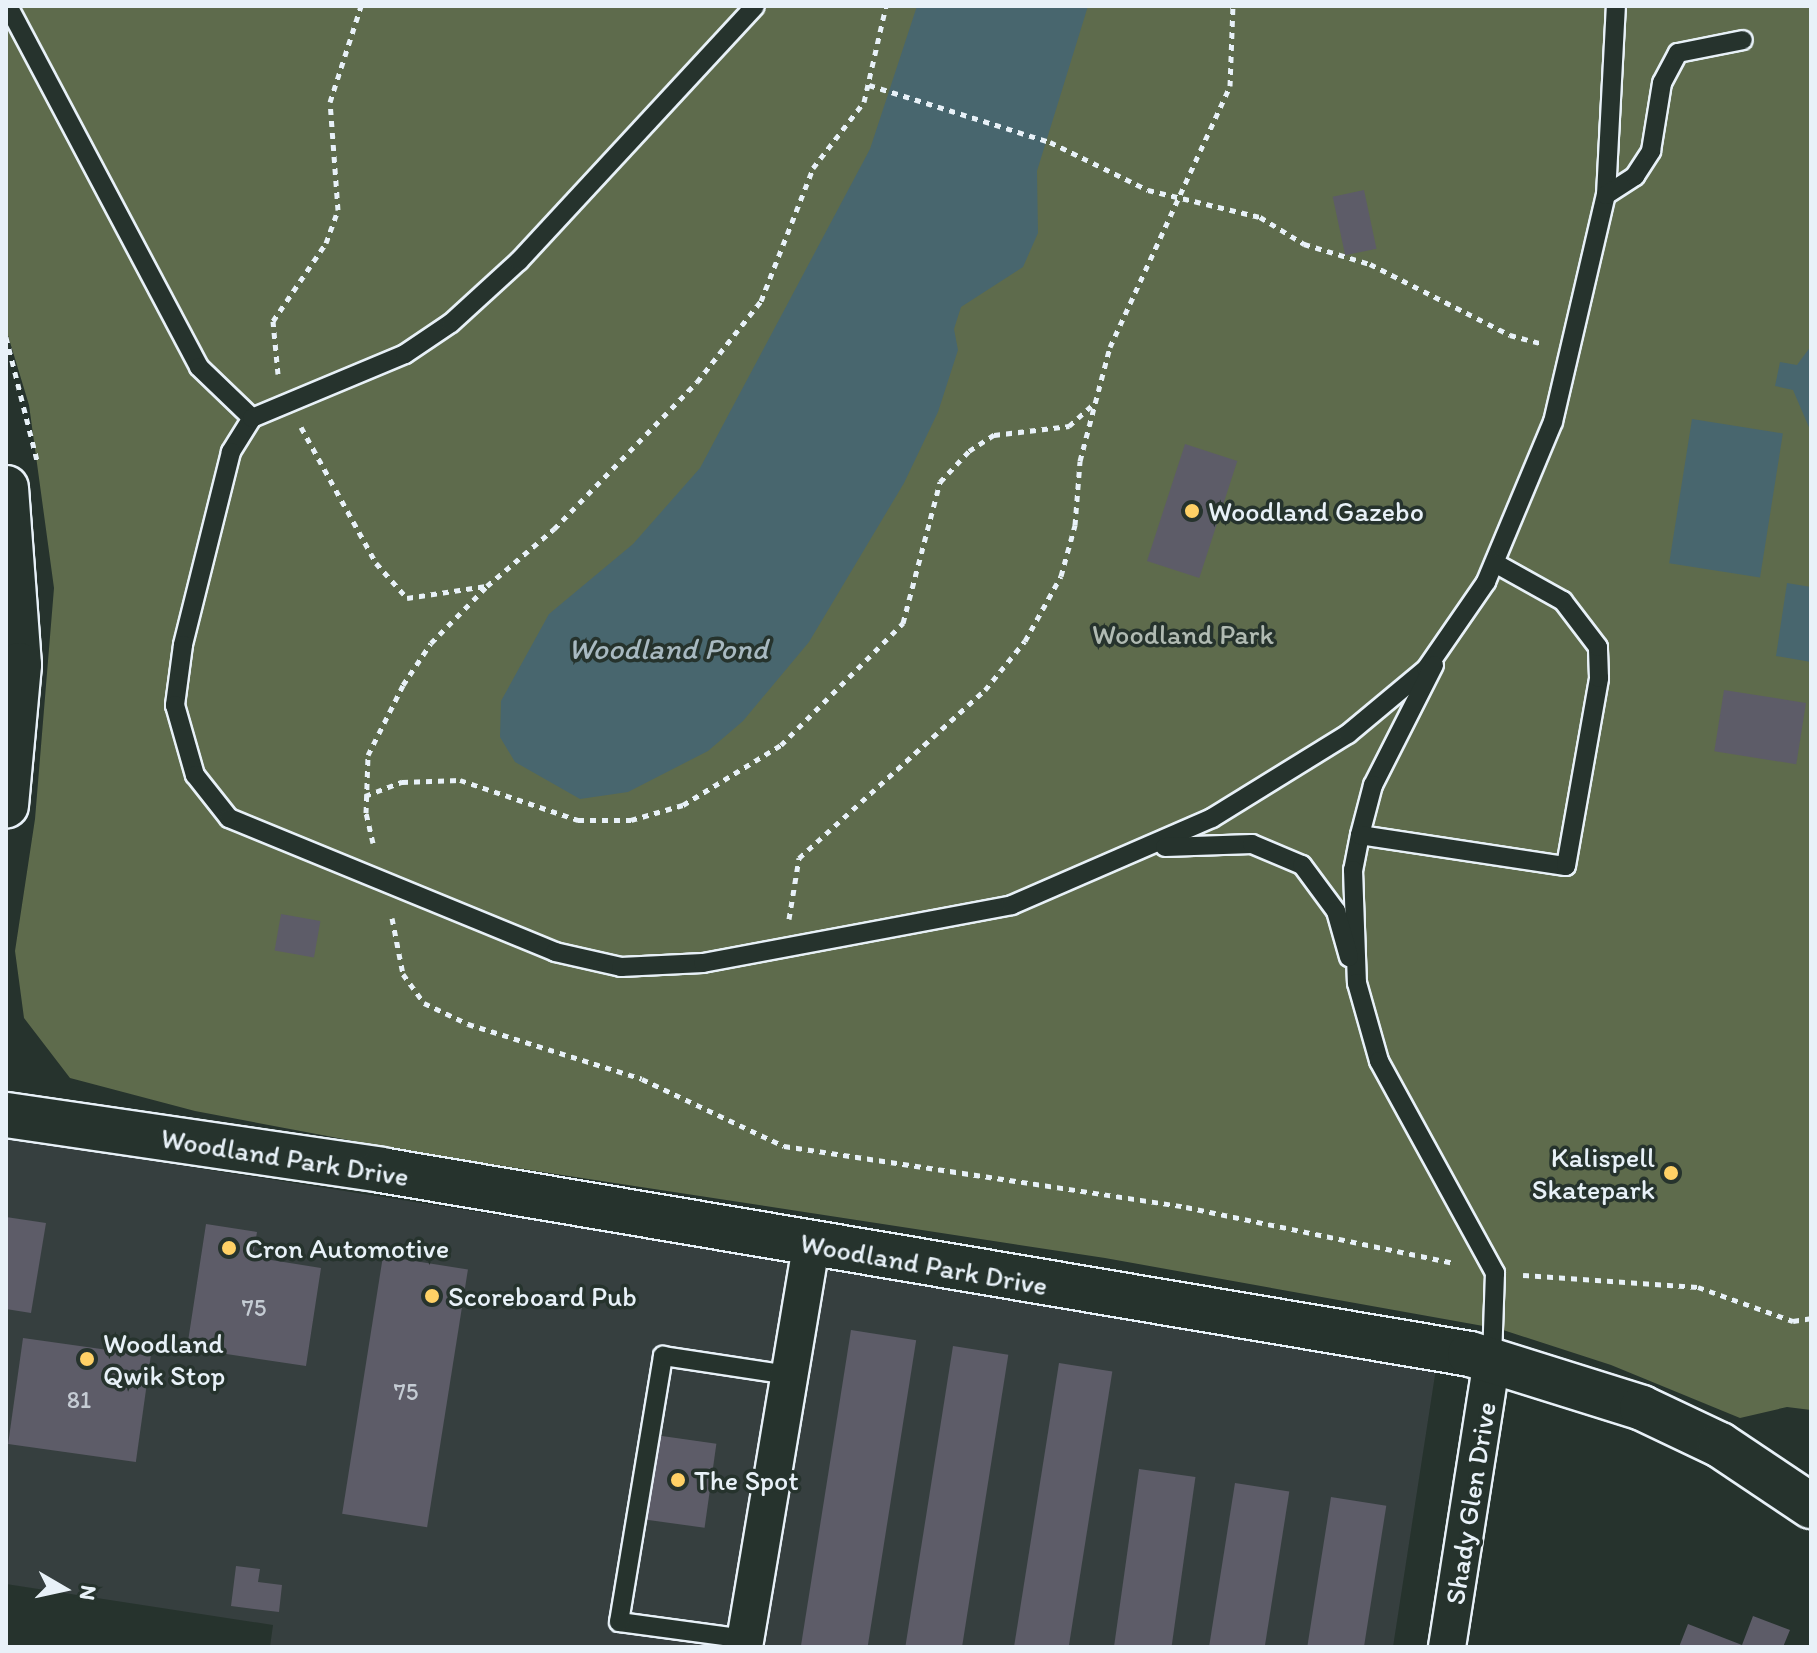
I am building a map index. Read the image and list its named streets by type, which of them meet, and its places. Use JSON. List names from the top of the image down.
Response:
{
  "streets": {
    "street": ["Woodland Park Drive", "Shady Glen Drive"]
  },
  "crossings": [
    ["Woodland Park Drive", "Shady Glen Drive"]
  ],
  "water": ["Woodland Pond"],
  "parks": ["Woodland Park"],
  "places": [
    "Woodland Gazebo",
    "Kalispell Skatepark",
    "Cron Automotive",
    "Scoreboard Pub",
    "Woodland Qwik Stop",
    "The Spot"
  ],
  "house_numbers": ["75", "75", "81"],
  "north": "right"
}
